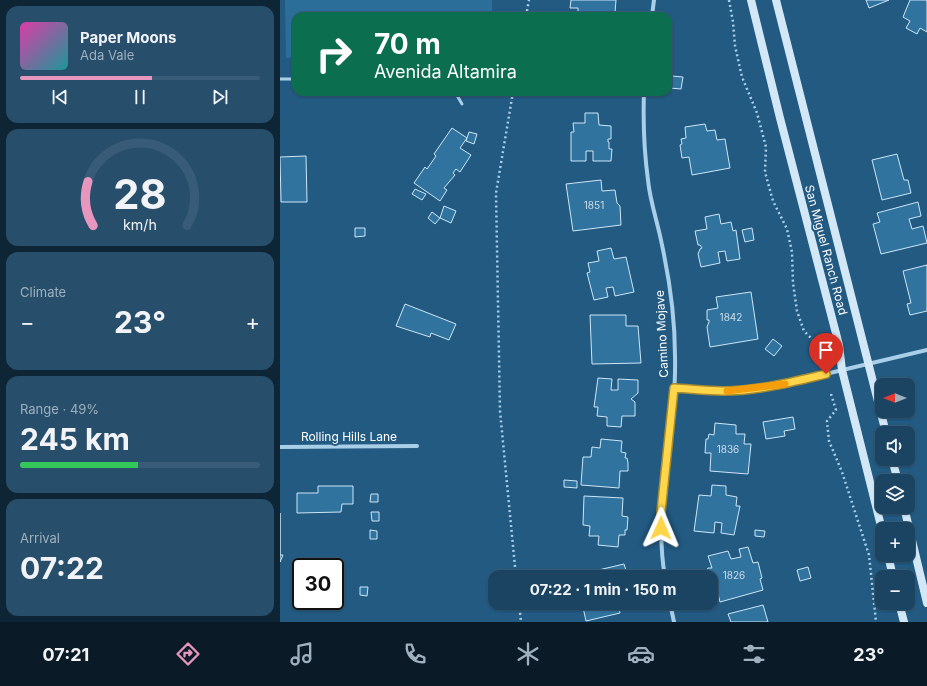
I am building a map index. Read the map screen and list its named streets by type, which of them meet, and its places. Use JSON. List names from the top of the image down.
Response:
{
  "streets": {
    "street": ["San Miguel Ranch Road", "Camino Mojave", "Rolling Hills Lane"]
  },
  "house_numbers": [
    "1851",
    "1842",
    "1836",
    "1826"
  ],
  "north": "left",
  "page": {
    "turn": ["70 m", "Avenida Altamira"],
    "song": ["Paper Moons", "Ada Vale"],
    "tile": [
      "Climate",
      ["Range · 49%", "245 km"],
      ["Arrival", "07:22"]
    ],
    "heat": ["−", "23°", "+"],
    "map_buttons": ["+", "−"],
    "limit": "30",
    "trip": "07:22 · 1 min · 150 m",
    "tabs": ["07:21", "23°"],
    "gauge": ["28", "km/h"]
  }
}
